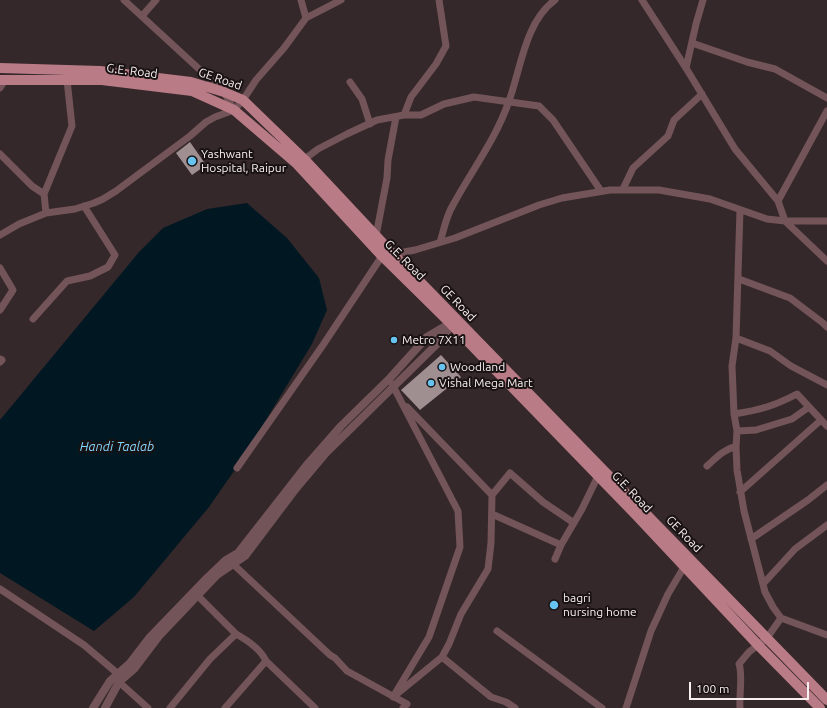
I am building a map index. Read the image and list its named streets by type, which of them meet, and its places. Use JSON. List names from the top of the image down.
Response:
{
  "streets": {
    "main road": ["G.E. Road", "GE Road"]
  },
  "crossings": [
    ["G.E. Road", "GE Road"]
  ],
  "water": ["Handi Taalab"],
  "places": [
    "Yashwant Hospital, Raipur",
    "Metro 7X11",
    "Woodland",
    "Vishal Mega Mart",
    "bagri nursing home"
  ],
  "scale_bar": "100 m"
}
